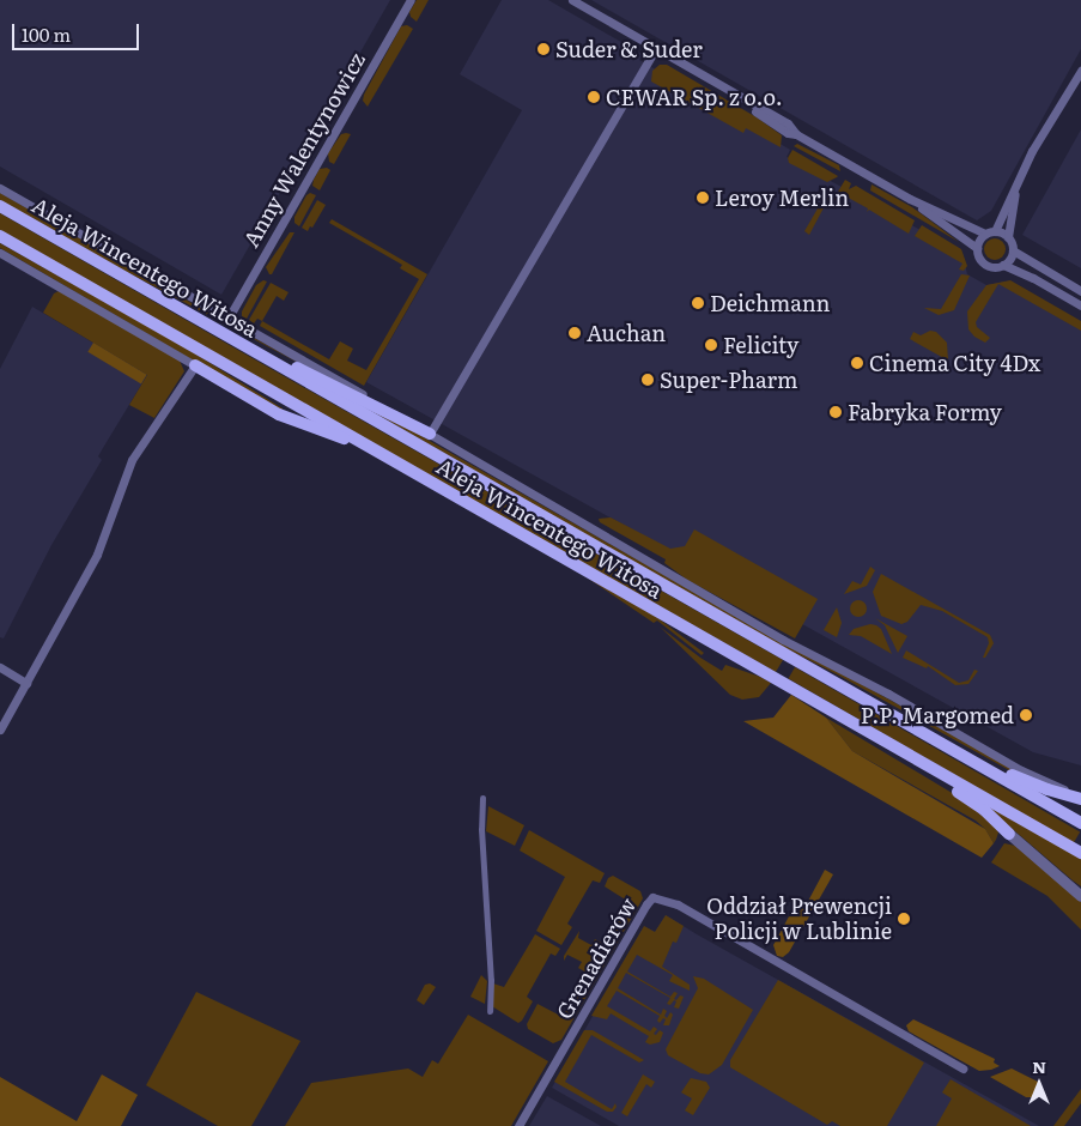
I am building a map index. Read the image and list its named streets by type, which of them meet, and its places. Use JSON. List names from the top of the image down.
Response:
{
  "streets": {
    "main road": ["Aleja Wincentego Witosa"],
    "street": ["Anny Walentynowicz", "Grenadierów"]
  },
  "crossings": [
    ["Anny Walentynowicz", "Aleja Wincentego Witosa"]
  ],
  "places": [
    "Suder & Suder",
    "CEWAR Sp. z o.o.",
    "Leroy Merlin",
    "Deichmann",
    "Auchan",
    "Felicity",
    "Cinema City 4Dx",
    "Super-Pharm",
    "Fabryka Formy",
    "P.P. Margomed",
    "Oddział Prewencji Policji w Lublinie"
  ],
  "scale_bar": "100 m",
  "north": "top"
}
